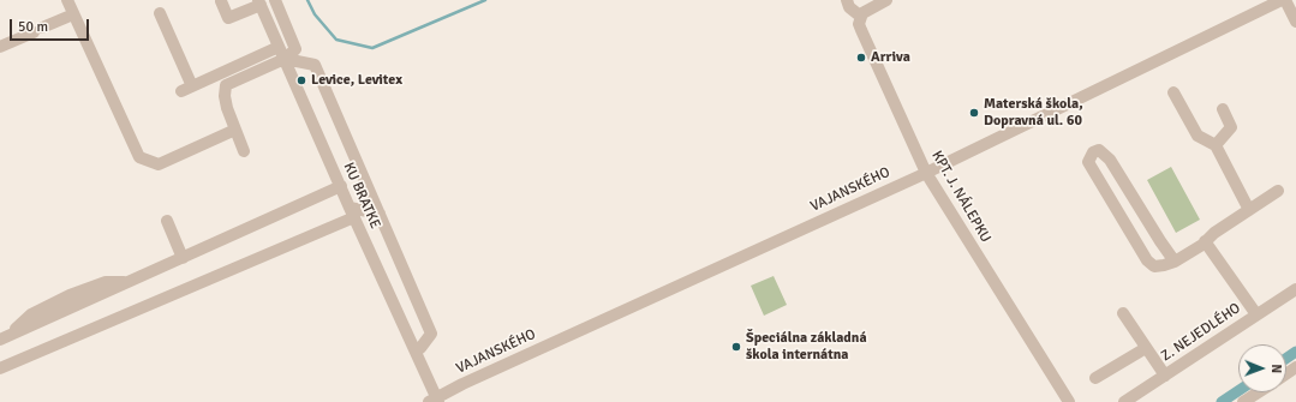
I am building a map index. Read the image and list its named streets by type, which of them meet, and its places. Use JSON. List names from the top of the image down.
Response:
{
  "streets": {
    "street": [
      "VAJANSKÉHO",
      "KU BRATKE",
      "KPT. J. NÁLEPKU",
      "Z. NEJEDLÉHO"
    ]
  },
  "crossings": [
    ["VAJANSKÉHO", "KU BRATKE"],
    ["VAJANSKÉHO", "KPT. J. NÁLEPKU"]
  ],
  "places": [
    "Arriva",
    "Levice, Levitex",
    "Materská škola, Dopravná ul. 60",
    "Špeciálna základná škola internátna"
  ],
  "scale_bar": "50 m",
  "north": "right"
}
